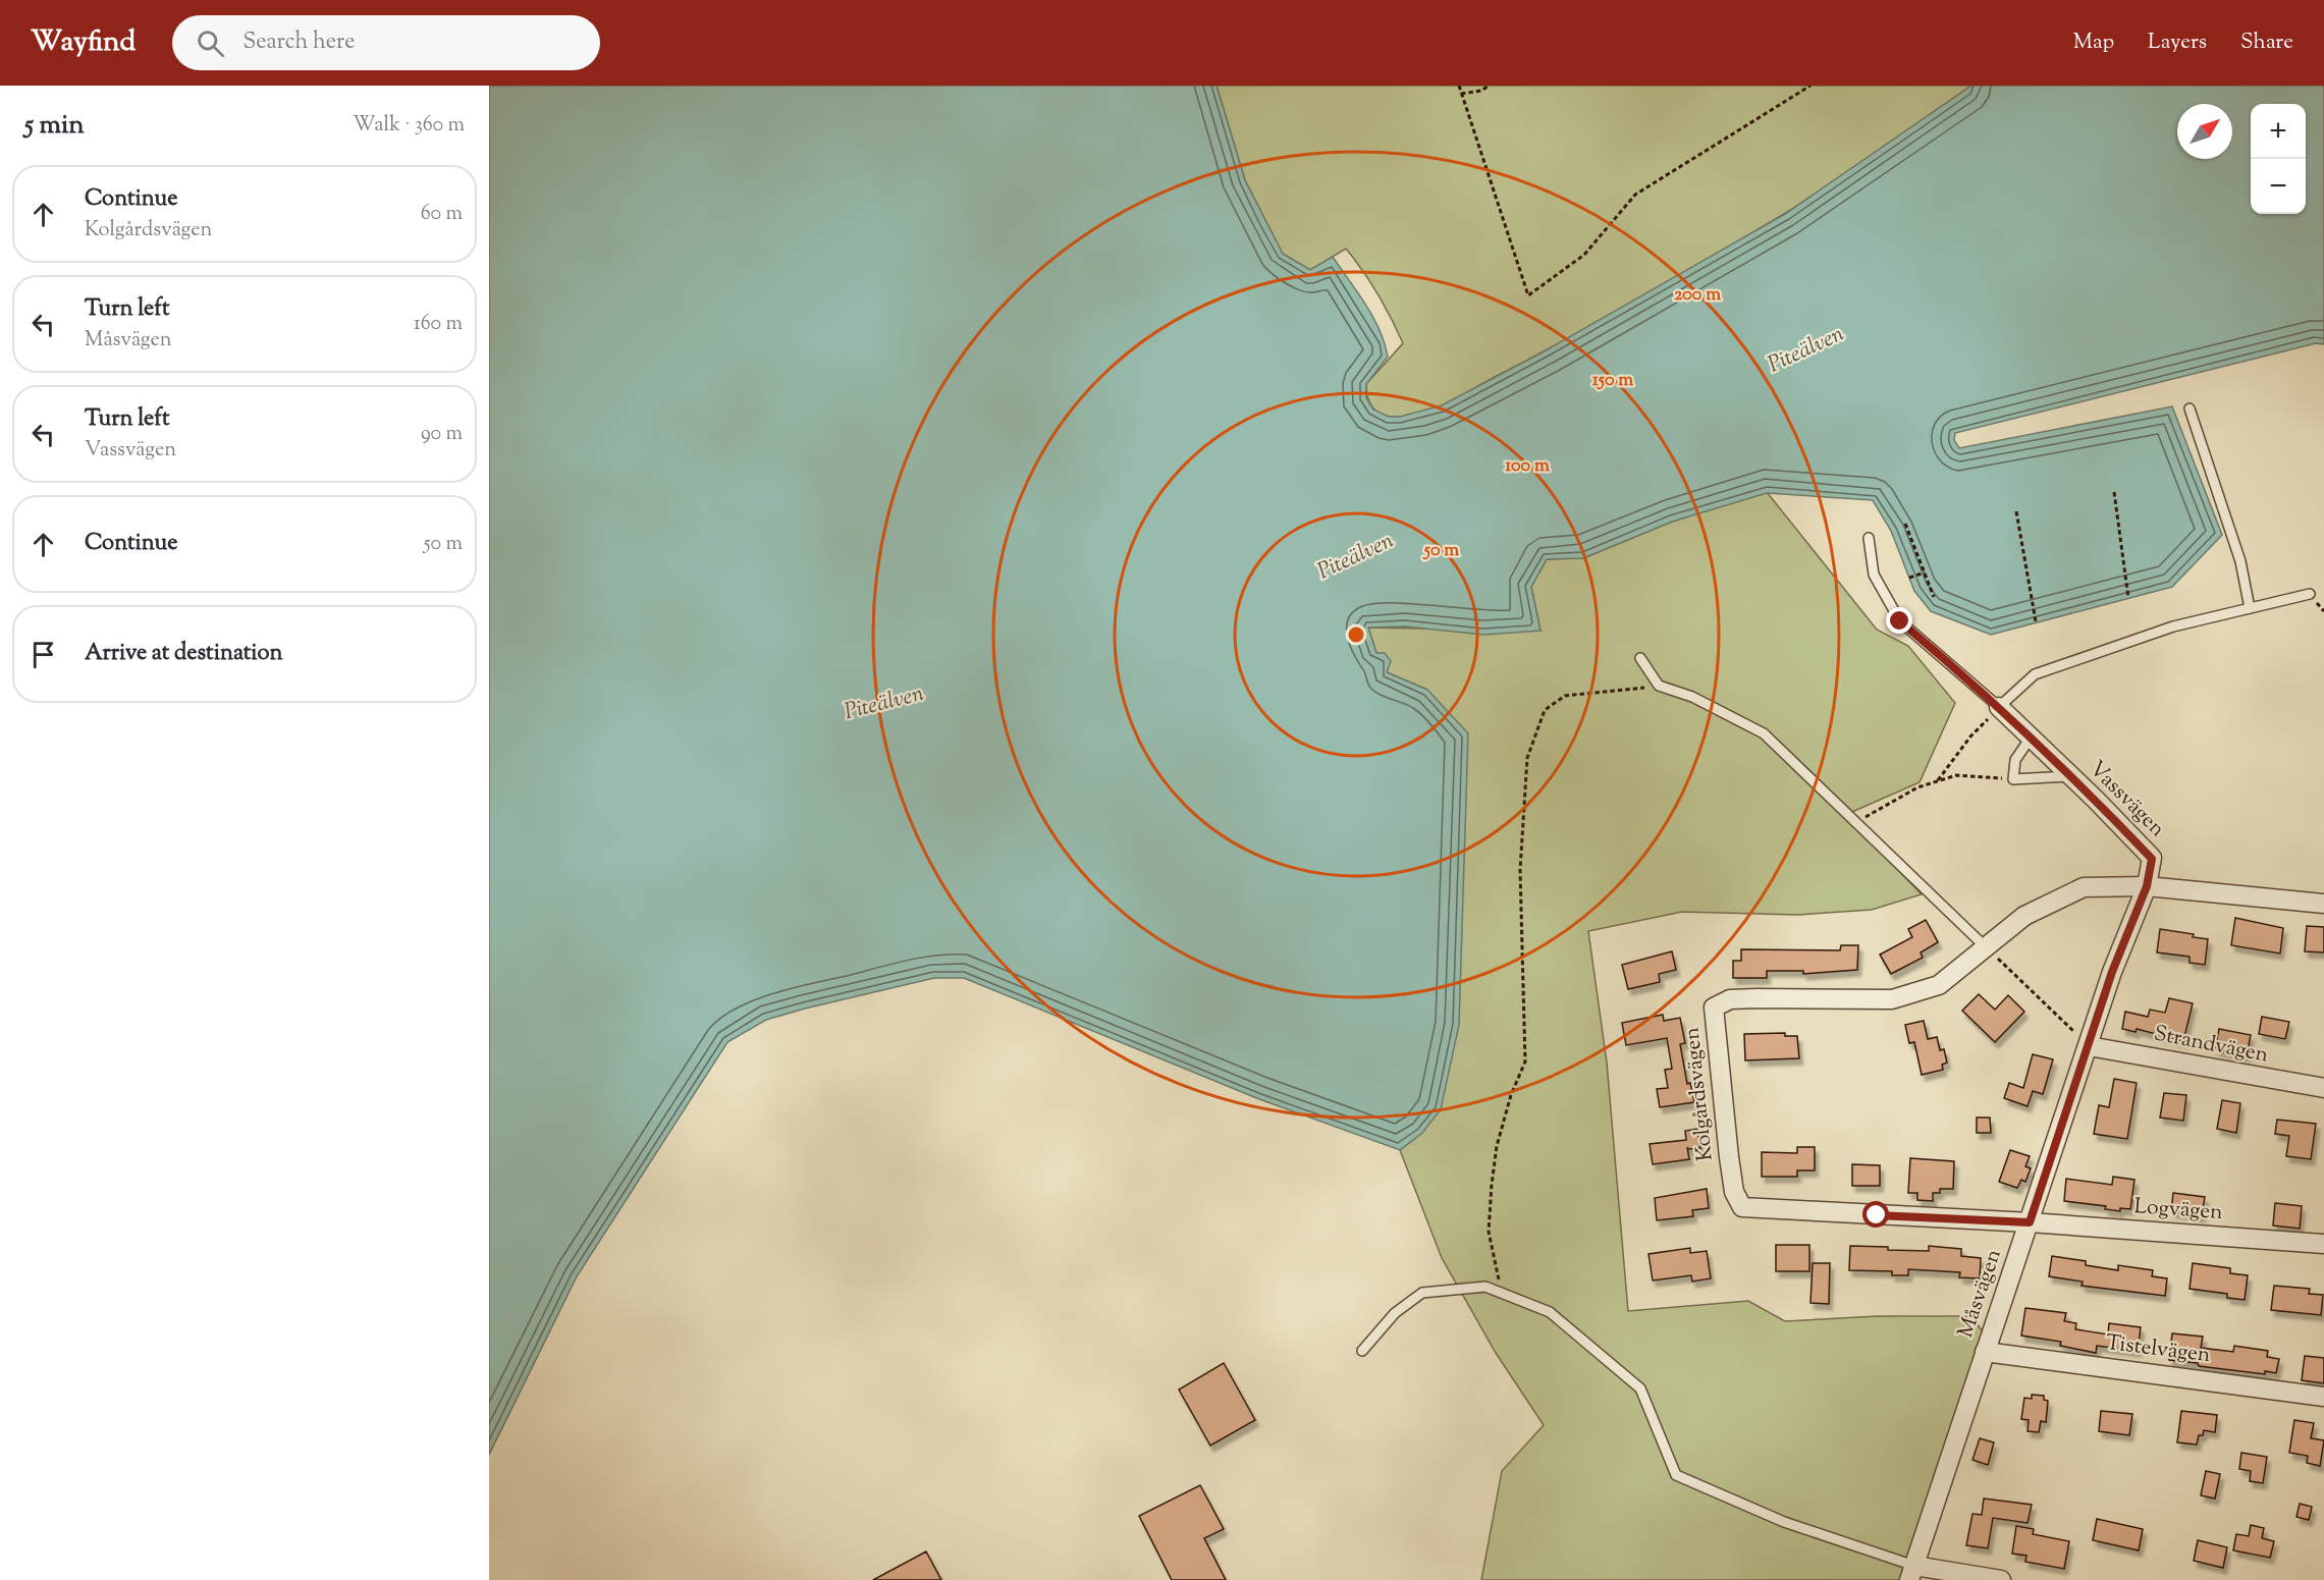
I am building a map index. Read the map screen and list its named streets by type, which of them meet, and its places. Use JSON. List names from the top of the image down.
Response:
{
  "streets": {
    "street": [
      "Vassvägen",
      "Strandvägen",
      "Kolgårdsvägen",
      "Logvägen",
      "Måsvägen",
      "Tistelvägen"
    ]
  },
  "crossings": [
    ["Vassvägen", "Kolgårdsvägen"],
    ["Vassvägen", "Måsvägen"],
    ["Strandvägen", "Måsvägen"],
    ["Kolgårdsvägen", "Logvägen"],
    ["Kolgårdsvägen", "Måsvägen"],
    ["Logvägen", "Måsvägen"],
    ["Måsvägen", "Tistelvägen"]
  ],
  "water": ["Piteälven"],
  "north": "top right",
  "page": {
    "header": "Wayfind",
    "search": "Search here",
    "nav": ["Map", "Layers", "Share"],
    "heading": ["5 min", "Walk · 360 m"],
    "map_buttons": ["+", "−"],
    "list": [
      ["Continue", "Kolgårdsvägen", "60 m"],
      ["Turn left", "Måsvägen", "160 m"],
      ["Turn left", "Vassvägen", "90 m"],
      ["Continue", "50 m"],
      "Arrive at destination"
    ]
  },
  "rings": [
    "200 m",
    "150 m",
    "100 m",
    "50 m"
  ]
}
